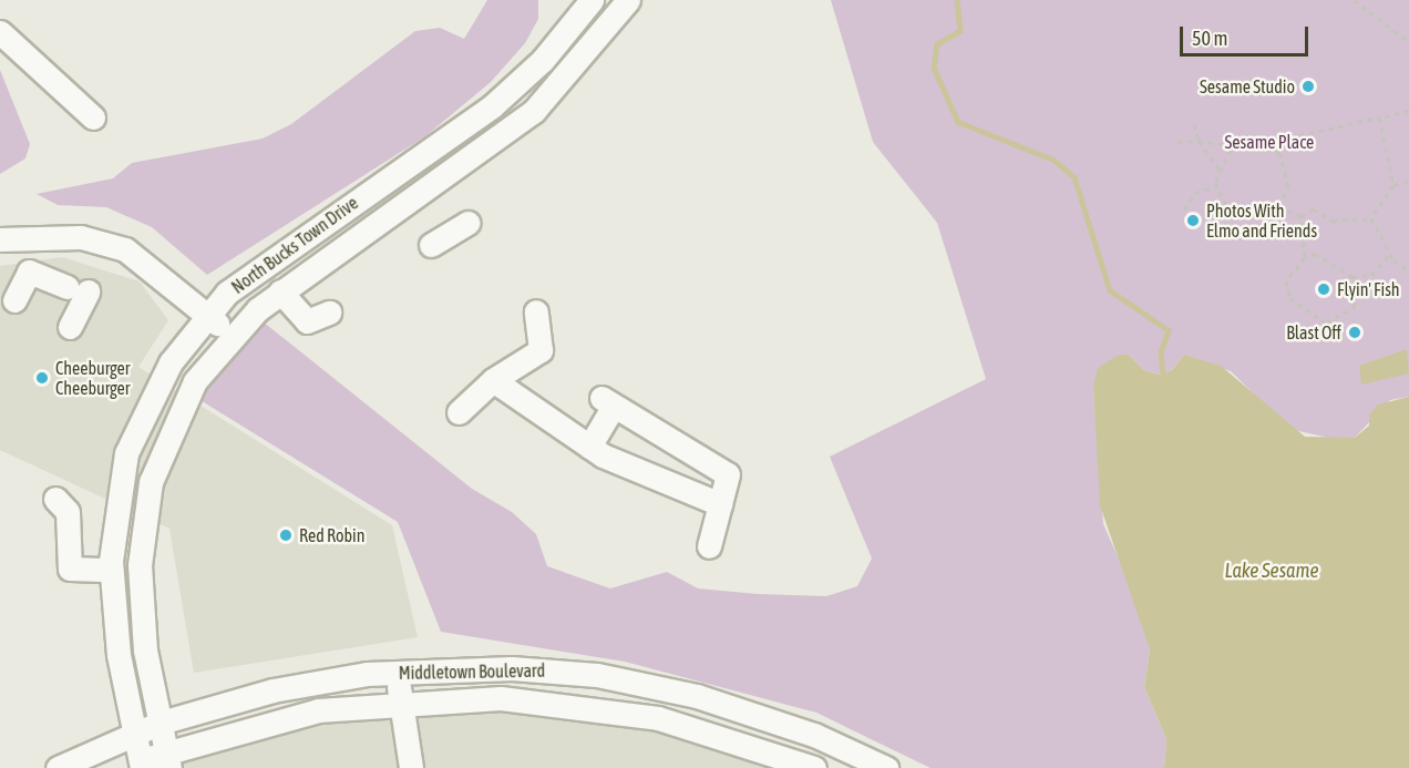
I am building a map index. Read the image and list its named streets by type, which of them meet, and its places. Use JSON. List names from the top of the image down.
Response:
{
  "streets": {
    "street": ["North Bucks Town Drive", "Middletown Boulevard"]
  },
  "crossings": [
    ["North Bucks Town Drive", "Middletown Boulevard"]
  ],
  "water": ["Lake Sesame"],
  "parks": ["Sesame Place"],
  "places": [
    "Sesame Studio",
    "Photos With Elmo and Friends",
    "Flyin' Fish",
    "Blast Off",
    "Cheeburger Cheeburger",
    "Red Robin"
  ],
  "scale_bar": "50 m"
}
